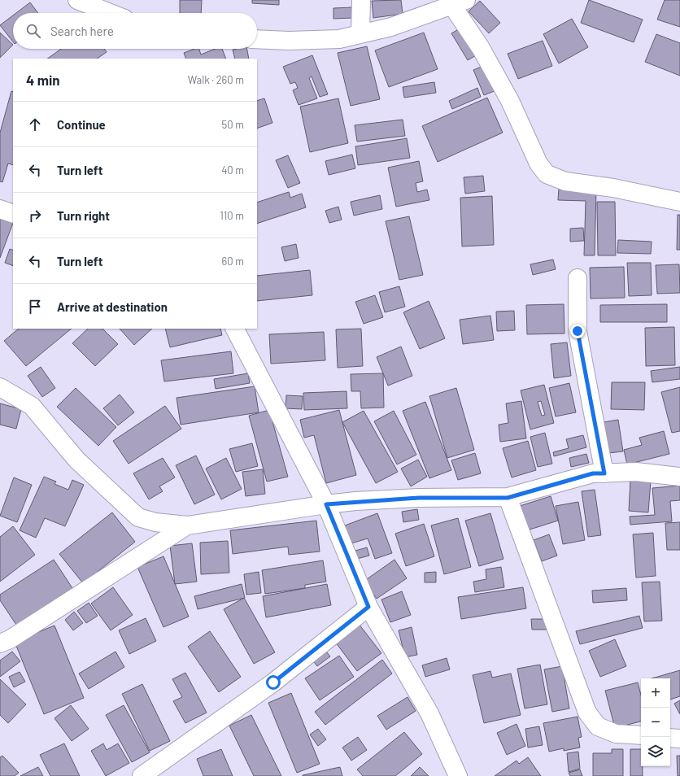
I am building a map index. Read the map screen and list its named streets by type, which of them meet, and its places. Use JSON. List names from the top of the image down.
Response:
{
  "page": {
    "search": "Search here",
    "heading": ["4 min", "Walk · 260 m"],
    "list": [
      ["Continue", "50 m"],
      ["Turn left", "40 m"],
      ["Turn right", "110 m"],
      ["Turn left", "60 m"],
      "Arrive at destination"
    ],
    "map_buttons": ["+", "−"]
  }
}
